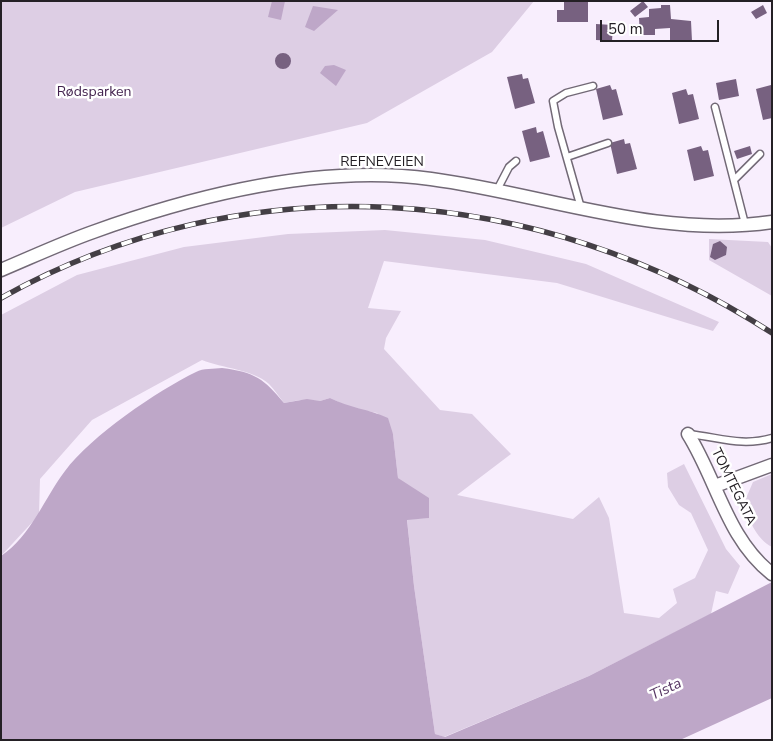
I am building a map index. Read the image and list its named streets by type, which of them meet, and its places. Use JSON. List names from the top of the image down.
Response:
{
  "streets": {
    "street": ["REFNEVEIEN", "TOMTEGATA"]
  },
  "water": ["Tista"],
  "parks": ["Rødsparken"],
  "scale_bar": "50 m"
}
